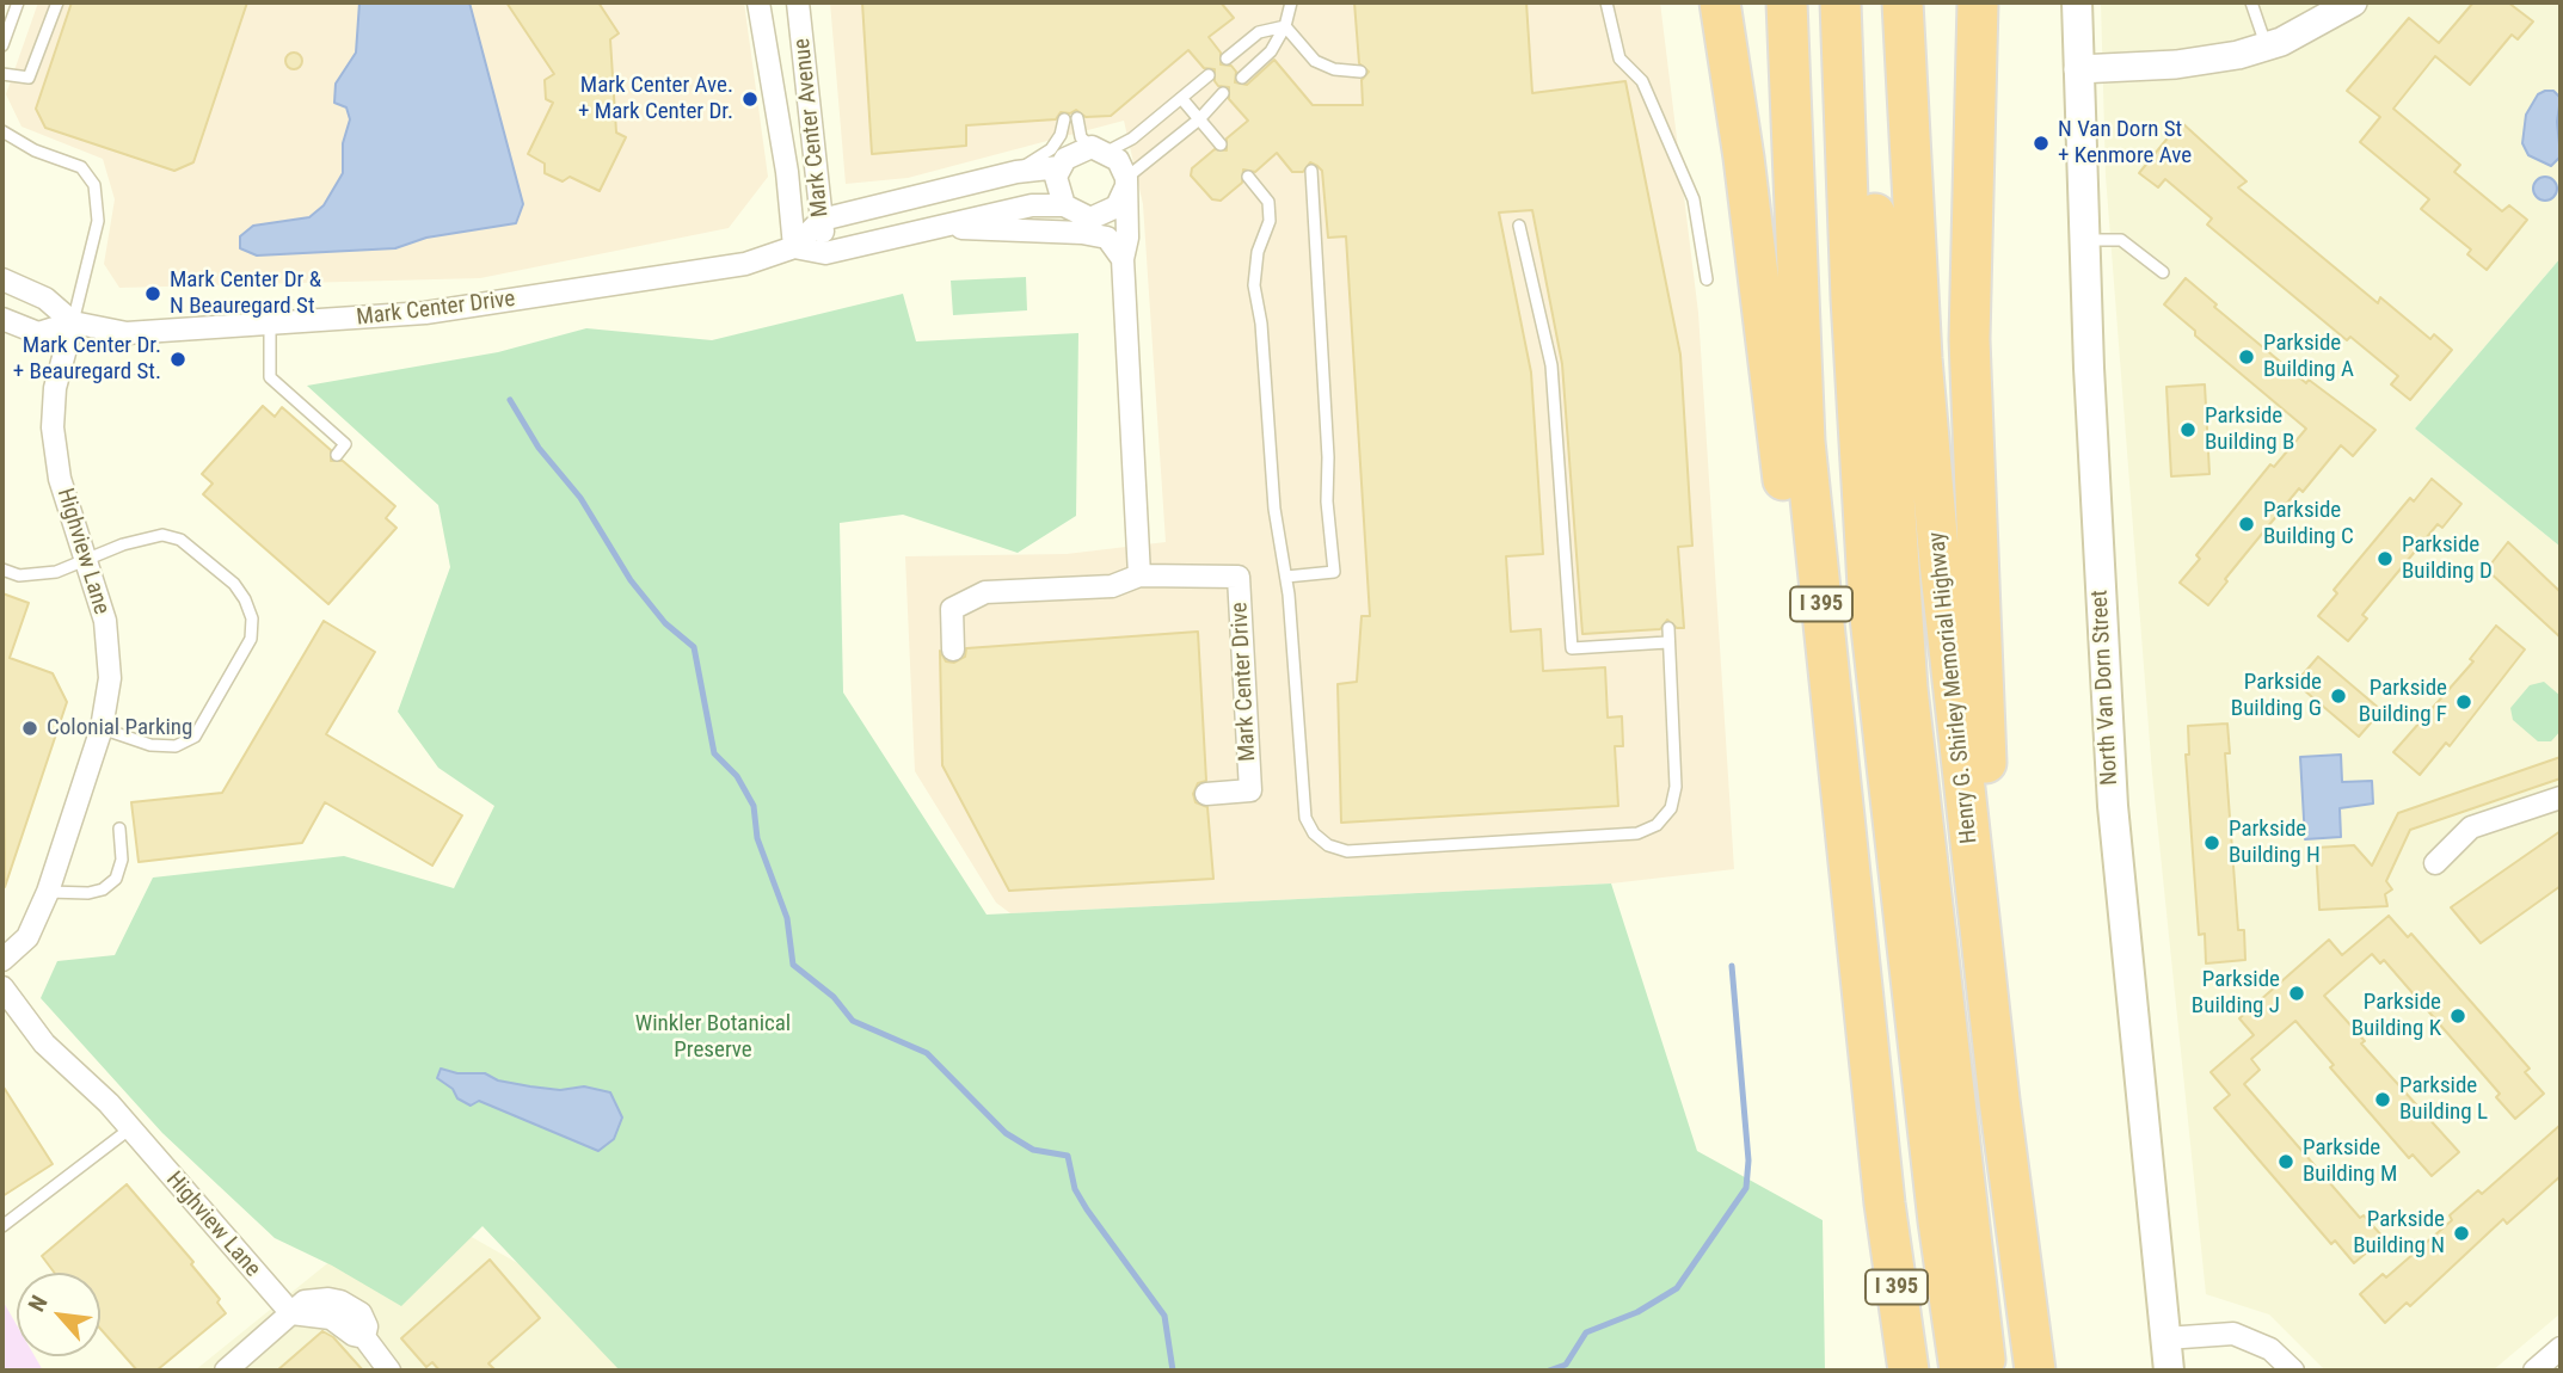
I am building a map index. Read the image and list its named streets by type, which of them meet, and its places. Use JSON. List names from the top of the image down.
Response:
{
  "streets": {
    "highway": ["I 395", "Henry G. Shirley Memorial Highway"],
    "main road": ["North Van Dorn Street"],
    "street": ["Mark Center Avenue", "Mark Center Drive", "Highview Lane"]
  },
  "crossings": [
    ["Mark Center Avenue", "Mark Center Drive"],
    ["Mark Center Drive", "Highview Lane"]
  ],
  "parks": ["Winkler Botanical Preserve"],
  "places": [
    "Mark Center Ave. + Mark Center Dr.",
    "N Van Dorn St + Kenmore Ave",
    "Mark Center Dr & N Beauregard St",
    "Parkside Building A",
    "Mark Center Dr. + Beauregard St.",
    "Parkside Building B",
    "Parkside Building C",
    "Parkside Building D",
    "Parkside Building G",
    "Parkside Building F",
    "Colonial Parking",
    "Parkside Building H",
    "Parkside Building J",
    "Parkside Building K",
    "Parkside Building L",
    "Parkside Building M",
    "Parkside Building N"
  ],
  "north": "top left"
}
